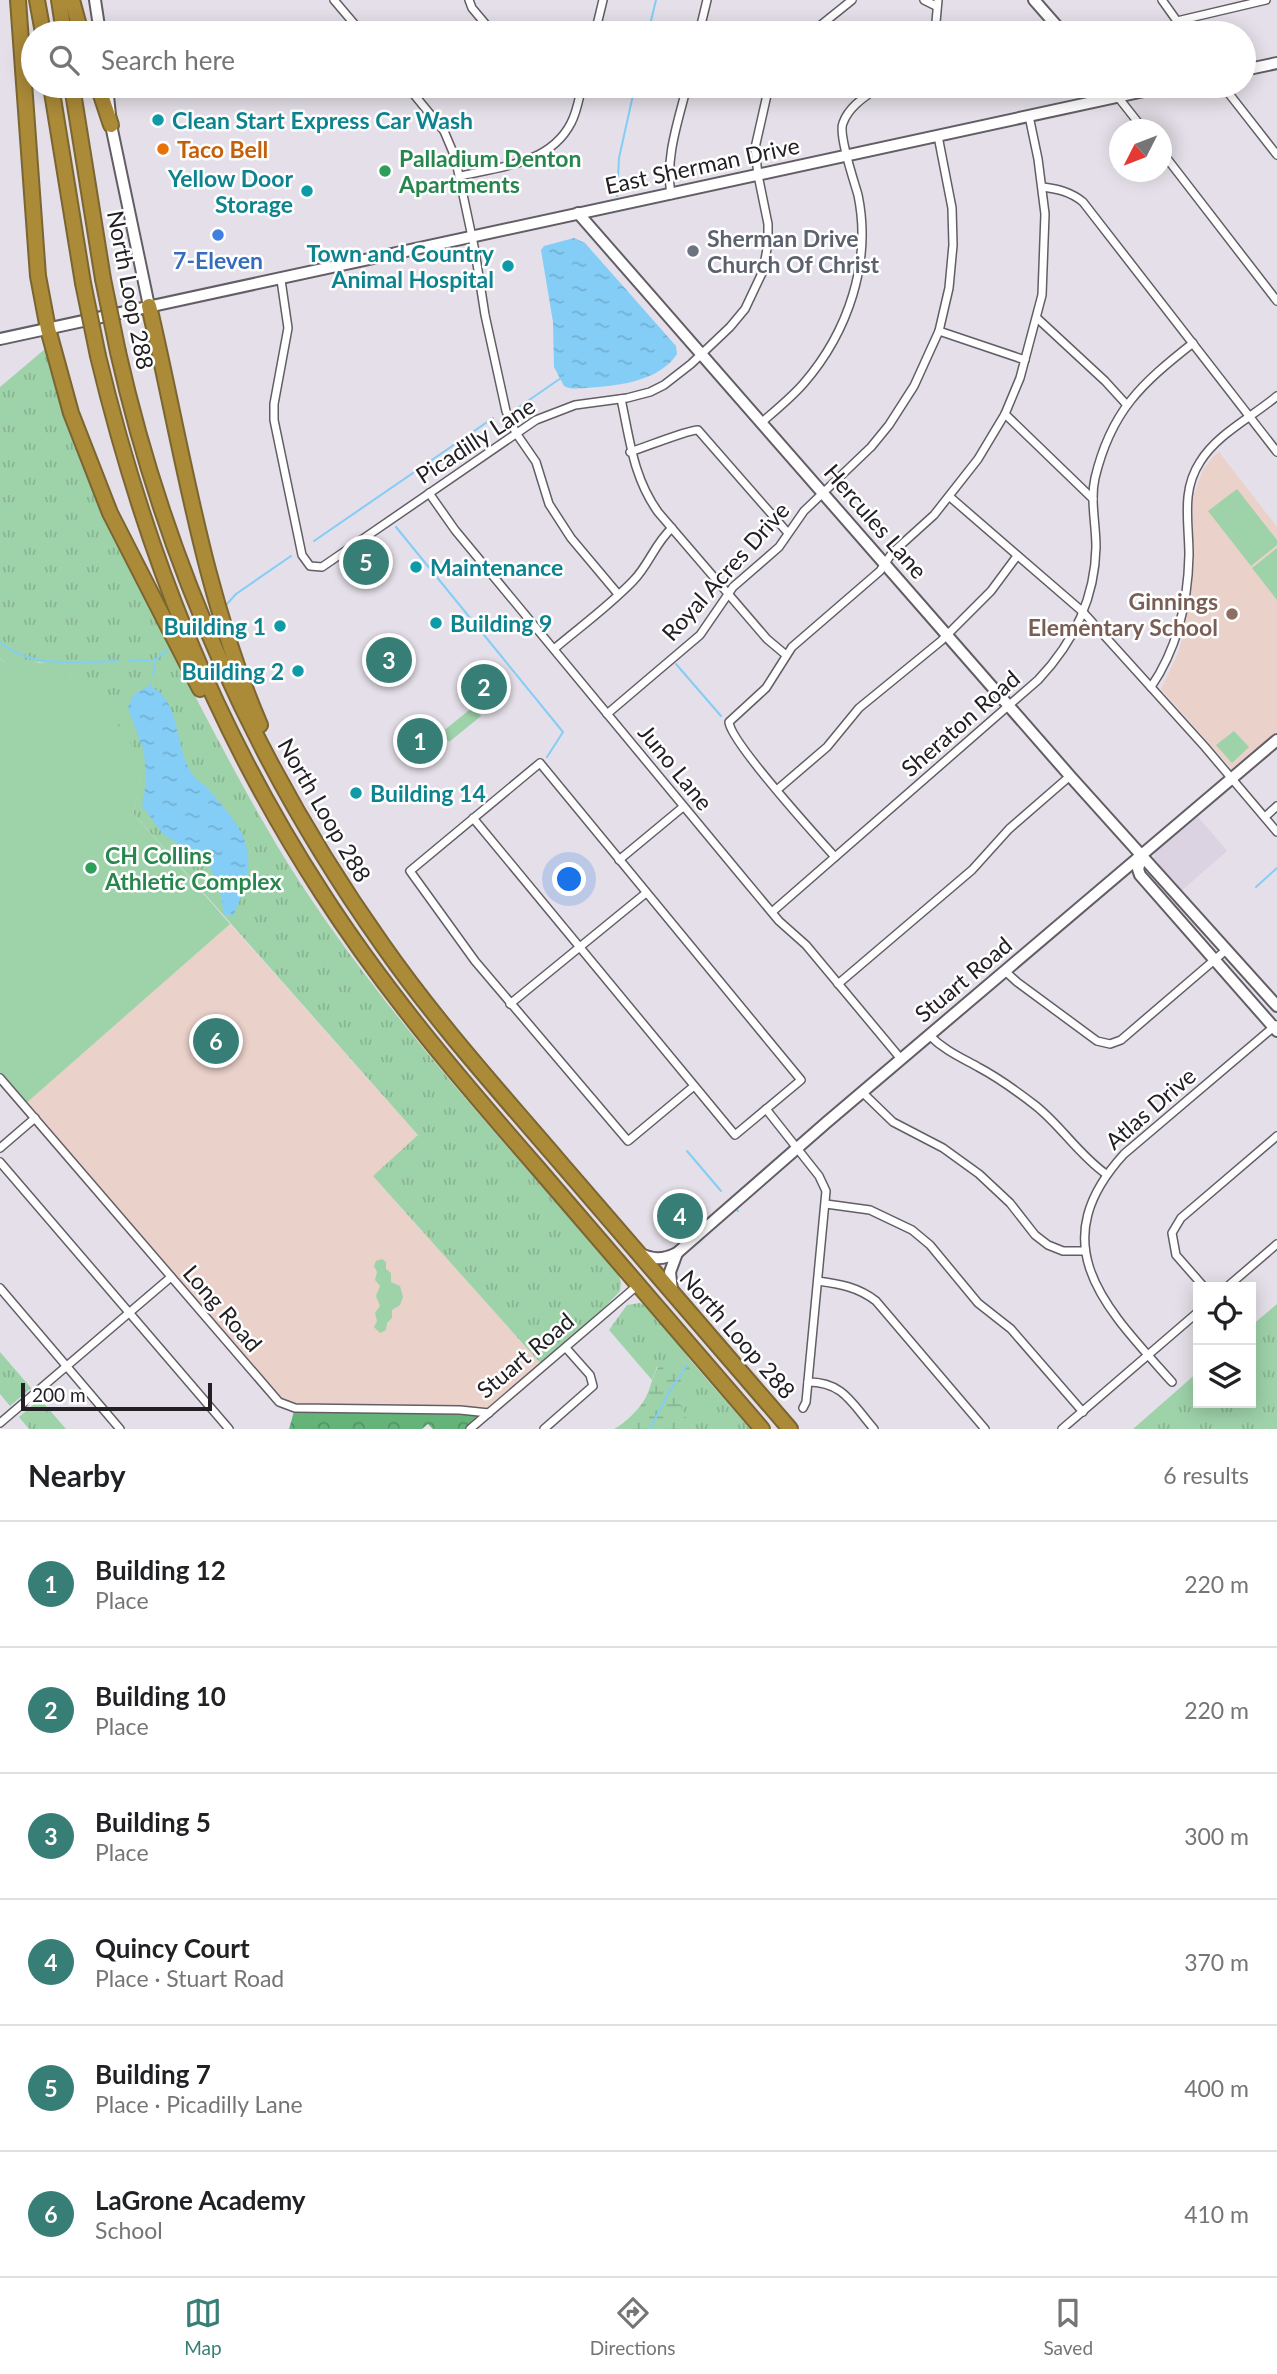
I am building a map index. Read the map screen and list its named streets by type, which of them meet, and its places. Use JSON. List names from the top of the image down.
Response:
{
  "streets": {
    "highway": ["North Loop 288"],
    "street": [
      "East Sherman Drive",
      "Picadilly Lane",
      "Hercules Lane",
      "Royal Acres Drive",
      "Sheraton Road",
      "Juno Lane",
      "Stuart Road",
      "Atlas Drive",
      "Long Road"
    ]
  },
  "crossings": [
    ["East Sherman Drive", "North Loop 288"],
    ["East Sherman Drive", "Picadilly Lane"],
    ["East Sherman Drive", "Hercules Lane"],
    ["East Sherman Drive", "Royal Acres Drive"],
    ["North Loop 288", "Stuart Road"],
    ["Picadilly Lane", "Hercules Lane"],
    ["Picadilly Lane", "Juno Lane"],
    ["Hercules Lane", "Royal Acres Drive"],
    ["Hercules Lane", "Sheraton Road"],
    ["Hercules Lane", "Stuart Road"],
    ["Hercules Lane", "Atlas Drive"],
    ["Royal Acres Drive", "Juno Lane"],
    ["Sheraton Road", "Juno Lane"],
    ["Juno Lane", "Stuart Road"],
    ["Stuart Road", "Long Road"]
  ],
  "places": [
    "Clean Start Express Car Wash",
    "Taco Bell",
    "Palladium Denton Apartments",
    "Yellow Door Storage",
    "7-Eleven",
    "Sherman Drive Church Of Christ",
    "Town and Country Animal Hospital",
    "Maintenance",
    "Ginnings Elementary School",
    "Building 9",
    "Building 1",
    "Building 2",
    "Building 14",
    "CH Collins Athletic Complex"
  ],
  "scale_bar": "200 m",
  "north": "bottom left",
  "page": {
    "search": "Search here",
    "pins": [
      "5",
      "3",
      "2",
      "1",
      "6",
      "4"
    ],
    "scale": "200 m",
    "heading": ["Nearby", "6 results"],
    "list": [
      {
        "mark": "1",
        "name": "Building 12",
        "note": "Place",
        "value": "220 m"
      },
      {
        "mark": "2",
        "name": "Building 10",
        "note": "Place",
        "value": "220 m"
      },
      {
        "mark": "3",
        "name": "Building 5",
        "note": "Place",
        "value": "300 m"
      },
      {
        "mark": "4",
        "name": "Quincy Court",
        "note": "Place · Stuart Road",
        "value": "370 m"
      },
      {
        "mark": "5",
        "name": "Building 7",
        "note": "Place · Picadilly Lane",
        "value": "400 m"
      },
      {
        "mark": "6",
        "name": "LaGrone Academy",
        "note": "School",
        "value": "410 m"
      }
    ],
    "nav": ["Map", "Directions", "Saved"]
  }
}
